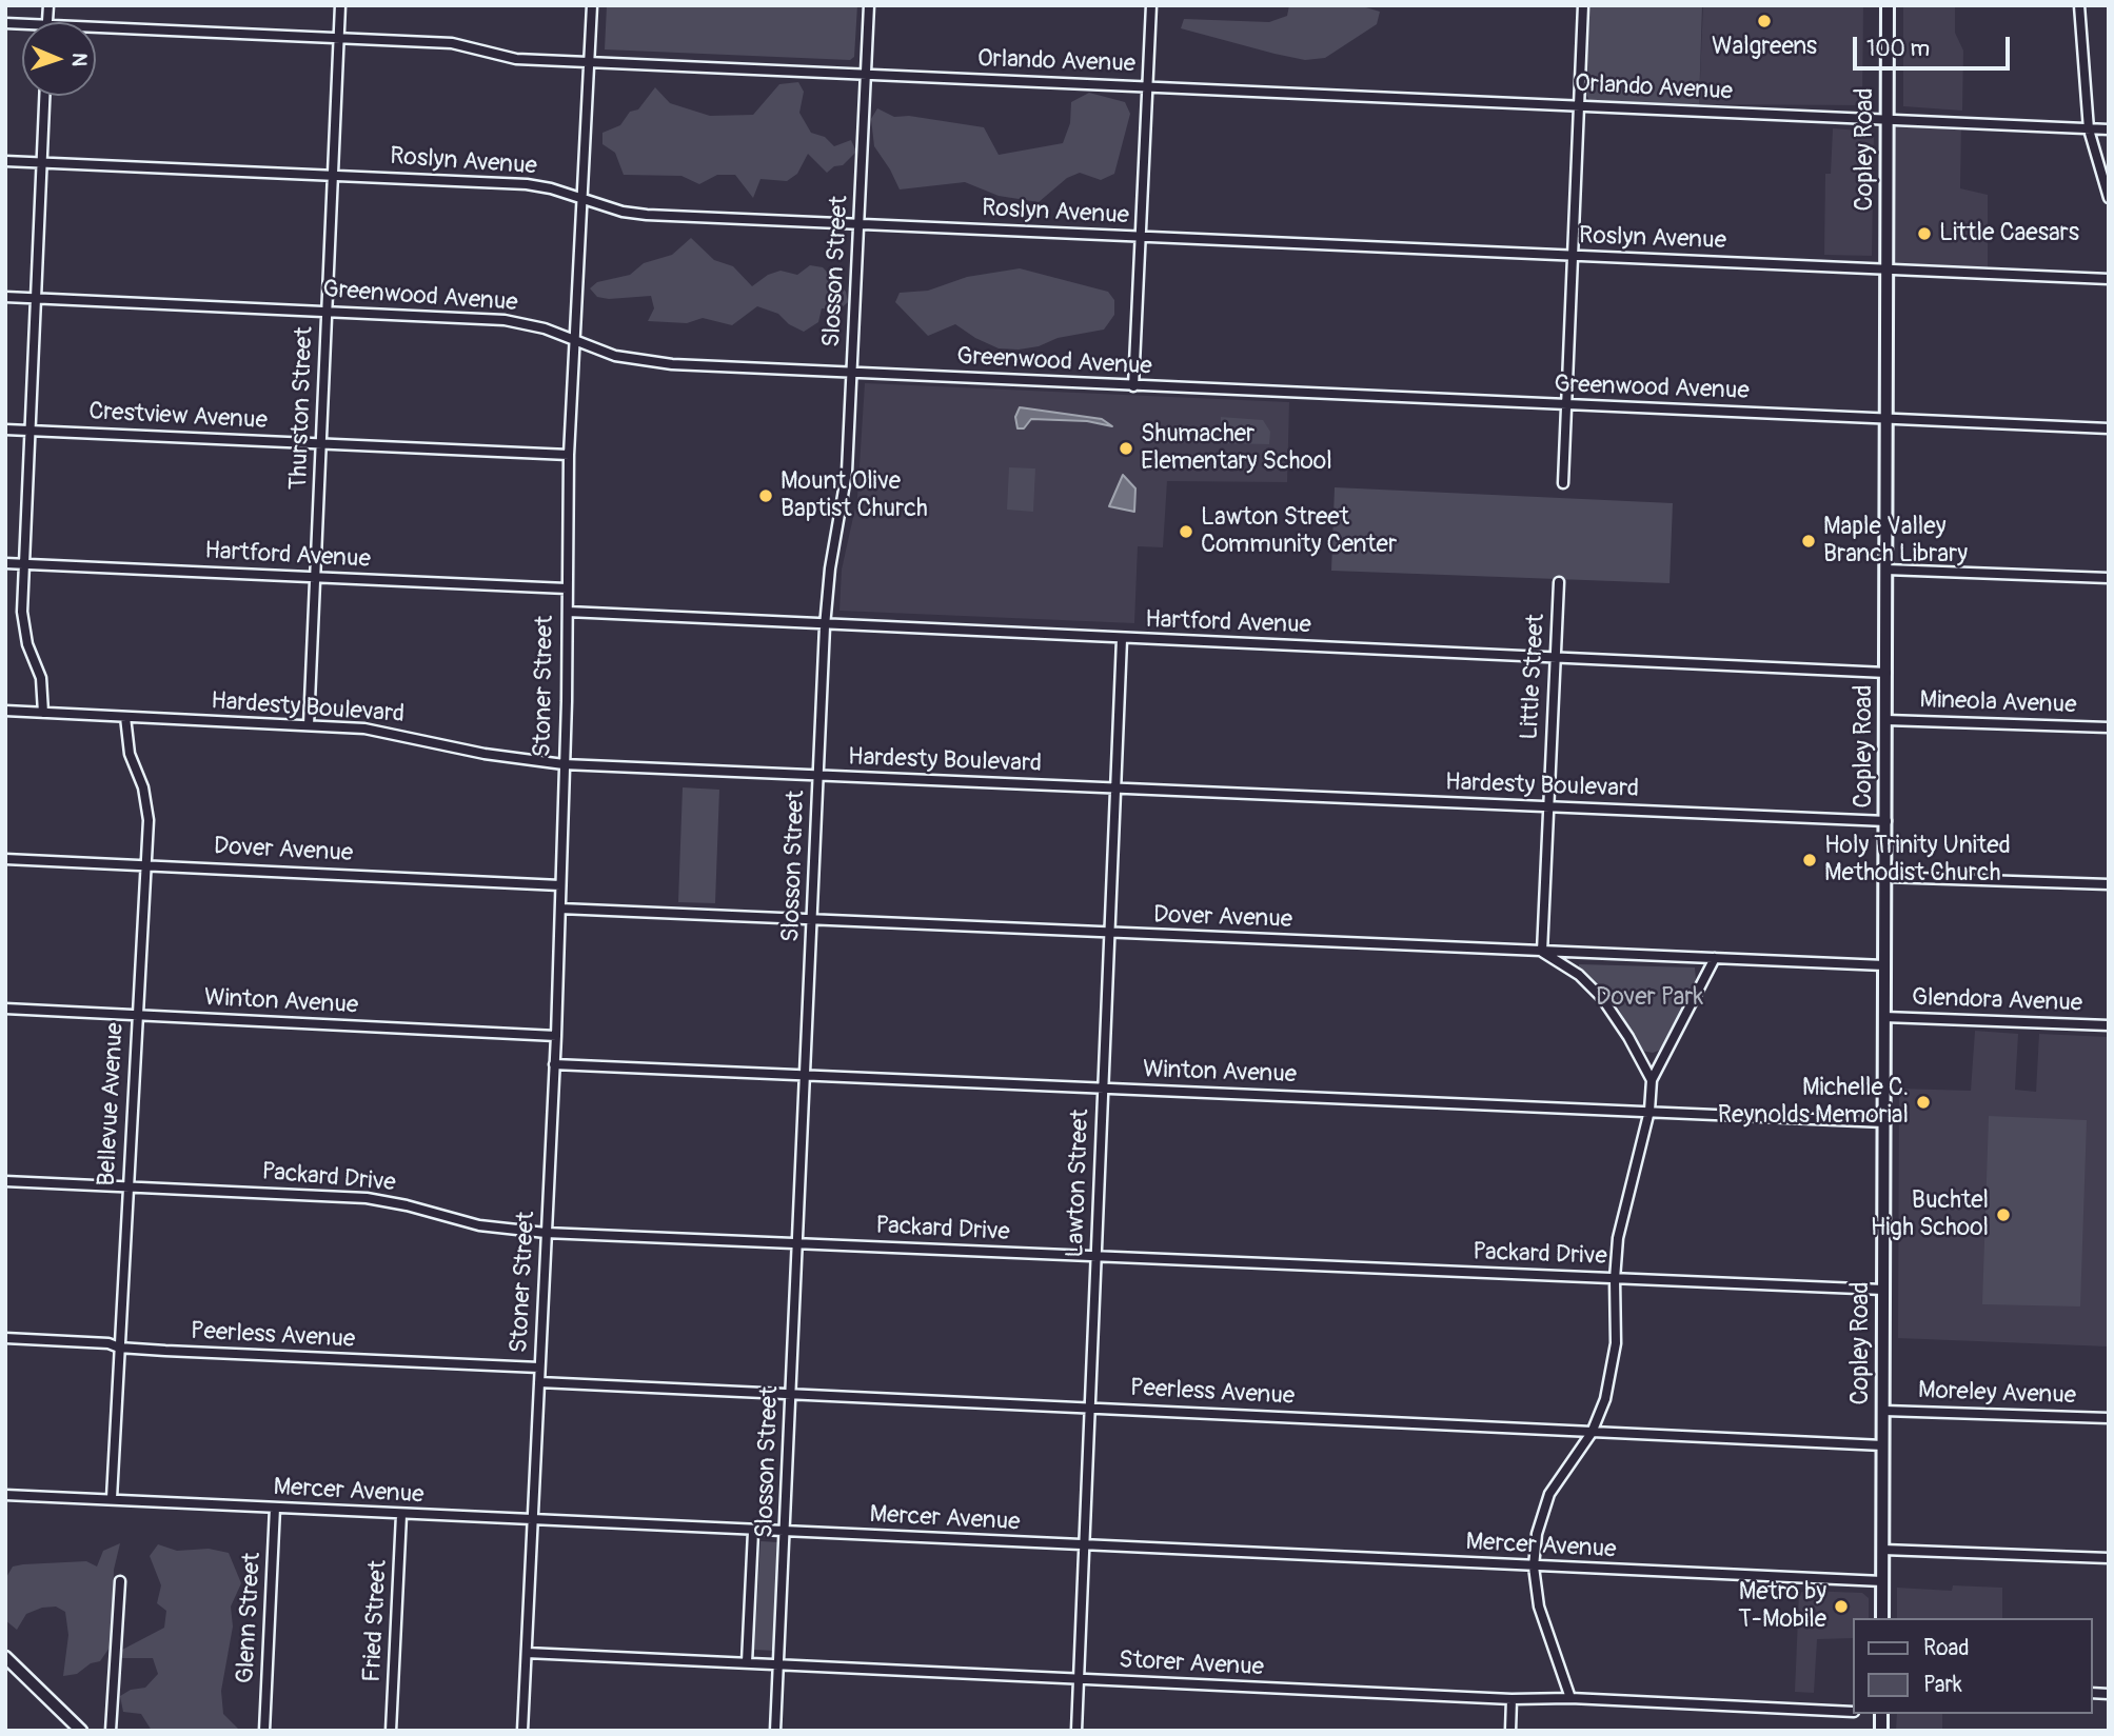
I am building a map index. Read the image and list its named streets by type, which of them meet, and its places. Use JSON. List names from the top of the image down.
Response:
{
  "streets": {
    "main road": ["Copley Road"],
    "street": [
      "Orlando Avenue",
      "Roslyn Avenue",
      "Slosson Street",
      "Greenwood Avenue",
      "Thurston Street",
      "Crestview Avenue",
      "Hartford Avenue",
      "Little Street",
      "Stoner Street",
      "Mineola Avenue",
      "Hardesty Boulevard",
      "Dover Avenue",
      "Glendora Avenue",
      "Winton Avenue",
      "Bellevue Avenue",
      "Packard Drive",
      "Lawton Street",
      "Peerless Avenue",
      "Moreley Avenue",
      "Mercer Avenue",
      "Glenn Street",
      "Fried Street",
      "Storer Avenue"
    ]
  },
  "crossings": [
    ["Orlando Avenue", "Copley Road"],
    ["Orlando Avenue", "Slosson Street"],
    ["Orlando Avenue", "Thurston Street"],
    ["Orlando Avenue", "Stoner Street"],
    ["Copley Road", "Roslyn Avenue"],
    ["Copley Road", "Greenwood Avenue"],
    ["Copley Road", "Hartford Avenue"],
    ["Copley Road", "Mineola Avenue"],
    ["Copley Road", "Hardesty Boulevard"],
    ["Copley Road", "Dover Avenue"],
    ["Copley Road", "Glendora Avenue"],
    ["Copley Road", "Winton Avenue"],
    ["Copley Road", "Packard Drive"],
    ["Copley Road", "Peerless Avenue"],
    ["Copley Road", "Moreley Avenue"],
    ["Copley Road", "Mercer Avenue"],
    ["Roslyn Avenue", "Slosson Street"],
    ["Roslyn Avenue", "Thurston Street"],
    ["Roslyn Avenue", "Stoner Street"],
    ["Slosson Street", "Greenwood Avenue"],
    ["Slosson Street", "Hartford Avenue"],
    ["Slosson Street", "Hardesty Boulevard"],
    ["Slosson Street", "Dover Avenue"],
    ["Slosson Street", "Winton Avenue"],
    ["Slosson Street", "Packard Drive"],
    ["Slosson Street", "Peerless Avenue"],
    ["Slosson Street", "Mercer Avenue"],
    ["Slosson Street", "Storer Avenue"],
    ["Greenwood Avenue", "Thurston Street"],
    ["Greenwood Avenue", "Stoner Street"],
    ["Thurston Street", "Crestview Avenue"],
    ["Thurston Street", "Hartford Avenue"],
    ["Thurston Street", "Hardesty Boulevard"],
    ["Crestview Avenue", "Stoner Street"],
    ["Hartford Avenue", "Little Street"],
    ["Hartford Avenue", "Stoner Street"],
    ["Hartford Avenue", "Lawton Street"],
    ["Little Street", "Hardesty Boulevard"],
    ["Little Street", "Dover Avenue"],
    ["Stoner Street", "Hardesty Boulevard"],
    ["Stoner Street", "Dover Avenue"],
    ["Stoner Street", "Winton Avenue"],
    ["Stoner Street", "Packard Drive"],
    ["Stoner Street", "Peerless Avenue"],
    ["Stoner Street", "Mercer Avenue"],
    ["Stoner Street", "Storer Avenue"],
    ["Hardesty Boulevard", "Bellevue Avenue"],
    ["Hardesty Boulevard", "Lawton Street"],
    ["Dover Avenue", "Bellevue Avenue"],
    ["Dover Avenue", "Lawton Street"],
    ["Winton Avenue", "Bellevue Avenue"],
    ["Winton Avenue", "Lawton Street"],
    ["Bellevue Avenue", "Packard Drive"],
    ["Bellevue Avenue", "Peerless Avenue"],
    ["Bellevue Avenue", "Mercer Avenue"],
    ["Packard Drive", "Lawton Street"],
    ["Lawton Street", "Peerless Avenue"],
    ["Lawton Street", "Mercer Avenue"],
    ["Lawton Street", "Storer Avenue"],
    ["Mercer Avenue", "Glenn Street"],
    ["Mercer Avenue", "Fried Street"]
  ],
  "parks": ["Dover Park"],
  "places": [
    "Walgreens",
    "Little Caesars",
    "Shumacher Elementary School",
    "Mount Olive Baptist Church",
    "Lawton Street Community Center",
    "Maple Valley Branch Library",
    "Holy Trinity United Methodist Church",
    "Michelle C. Reynolds Memorial",
    "Buchtel High School",
    "Metro by T-Mobile"
  ],
  "legend": ["Road", "Park"],
  "scale_bar": "100 m",
  "north": "right"
}
